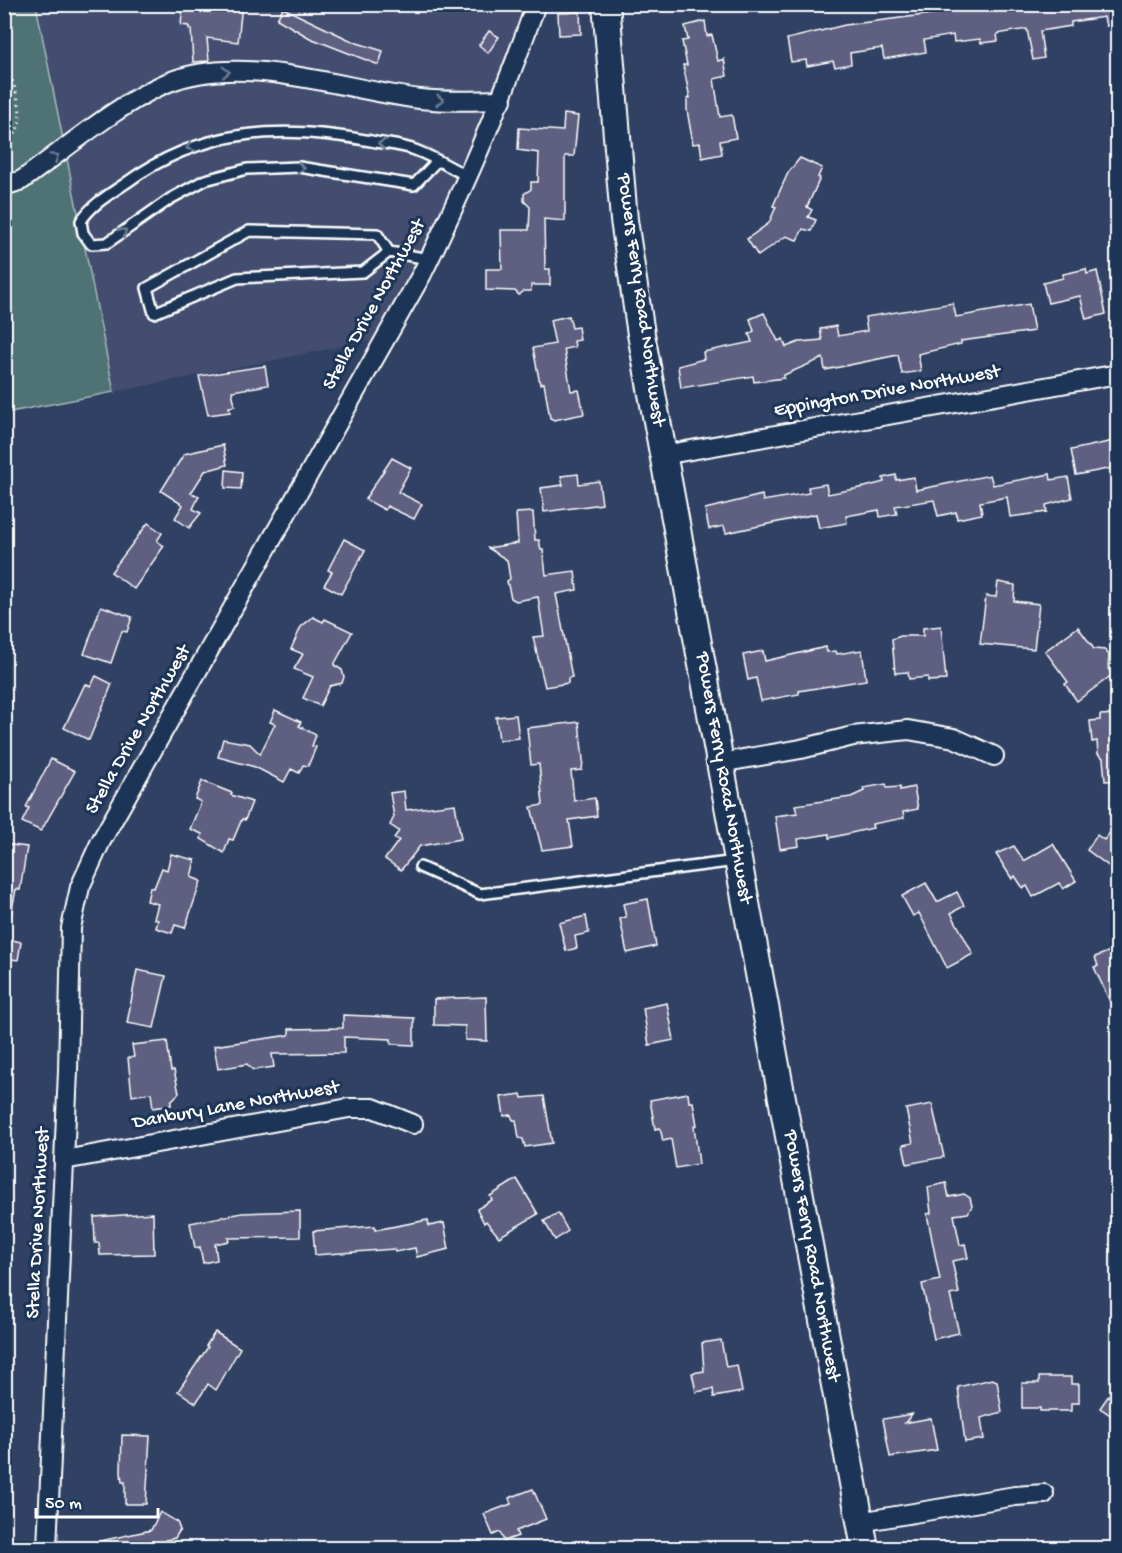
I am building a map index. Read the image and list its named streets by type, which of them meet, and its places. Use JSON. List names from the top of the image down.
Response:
{
  "streets": {
    "street": [
      "Powers Ferry Road Northwest",
      "Stella Drive Northwest",
      "Eppington Drive Northwest",
      "Danbury Lane Northwest"
    ]
  },
  "crossings": [
    ["Powers Ferry Road Northwest", "Eppington Drive Northwest"],
    ["Stella Drive Northwest", "Danbury Lane Northwest"]
  ],
  "scale_bar": "50 m"
}
